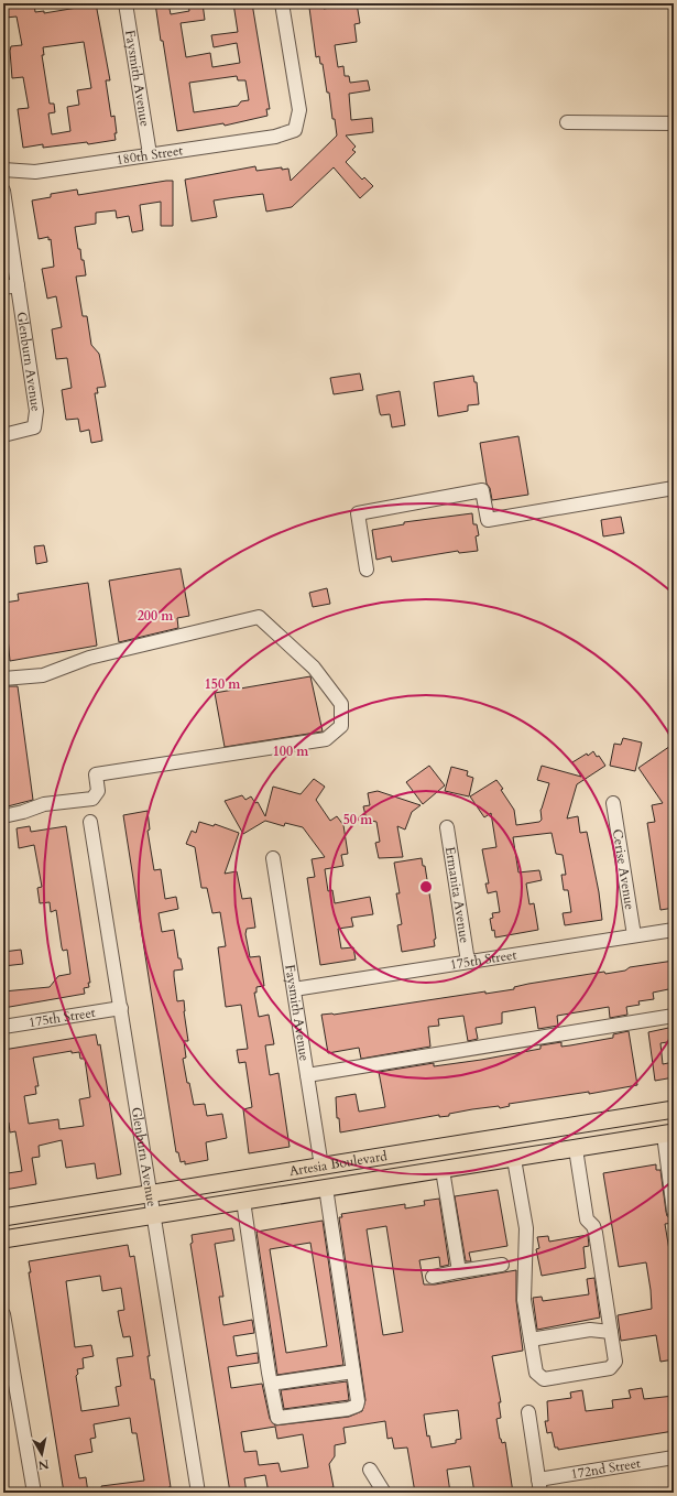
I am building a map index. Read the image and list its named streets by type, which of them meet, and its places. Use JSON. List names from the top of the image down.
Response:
{
  "streets": {
    "main road": ["Artesia Boulevard"],
    "street": [
      "Faysmith Avenue",
      "180th Street",
      "Glenburn Avenue",
      "Cerise Avenue",
      "Ermanita Avenue",
      "175th Street",
      "172nd Street"
    ]
  },
  "crossings": [
    ["Faysmith Avenue", "180th Street"],
    ["Faysmith Avenue", "175th Street"],
    ["Faysmith Avenue", "Artesia Boulevard"],
    ["Glenburn Avenue", "175th Street"],
    ["Glenburn Avenue", "Artesia Boulevard"],
    ["Cerise Avenue", "175th Street"],
    ["Ermanita Avenue", "175th Street"]
  ],
  "north": "bottom",
  "rings": [
    "200 m",
    "150 m",
    "100 m",
    "50 m"
  ]
}
